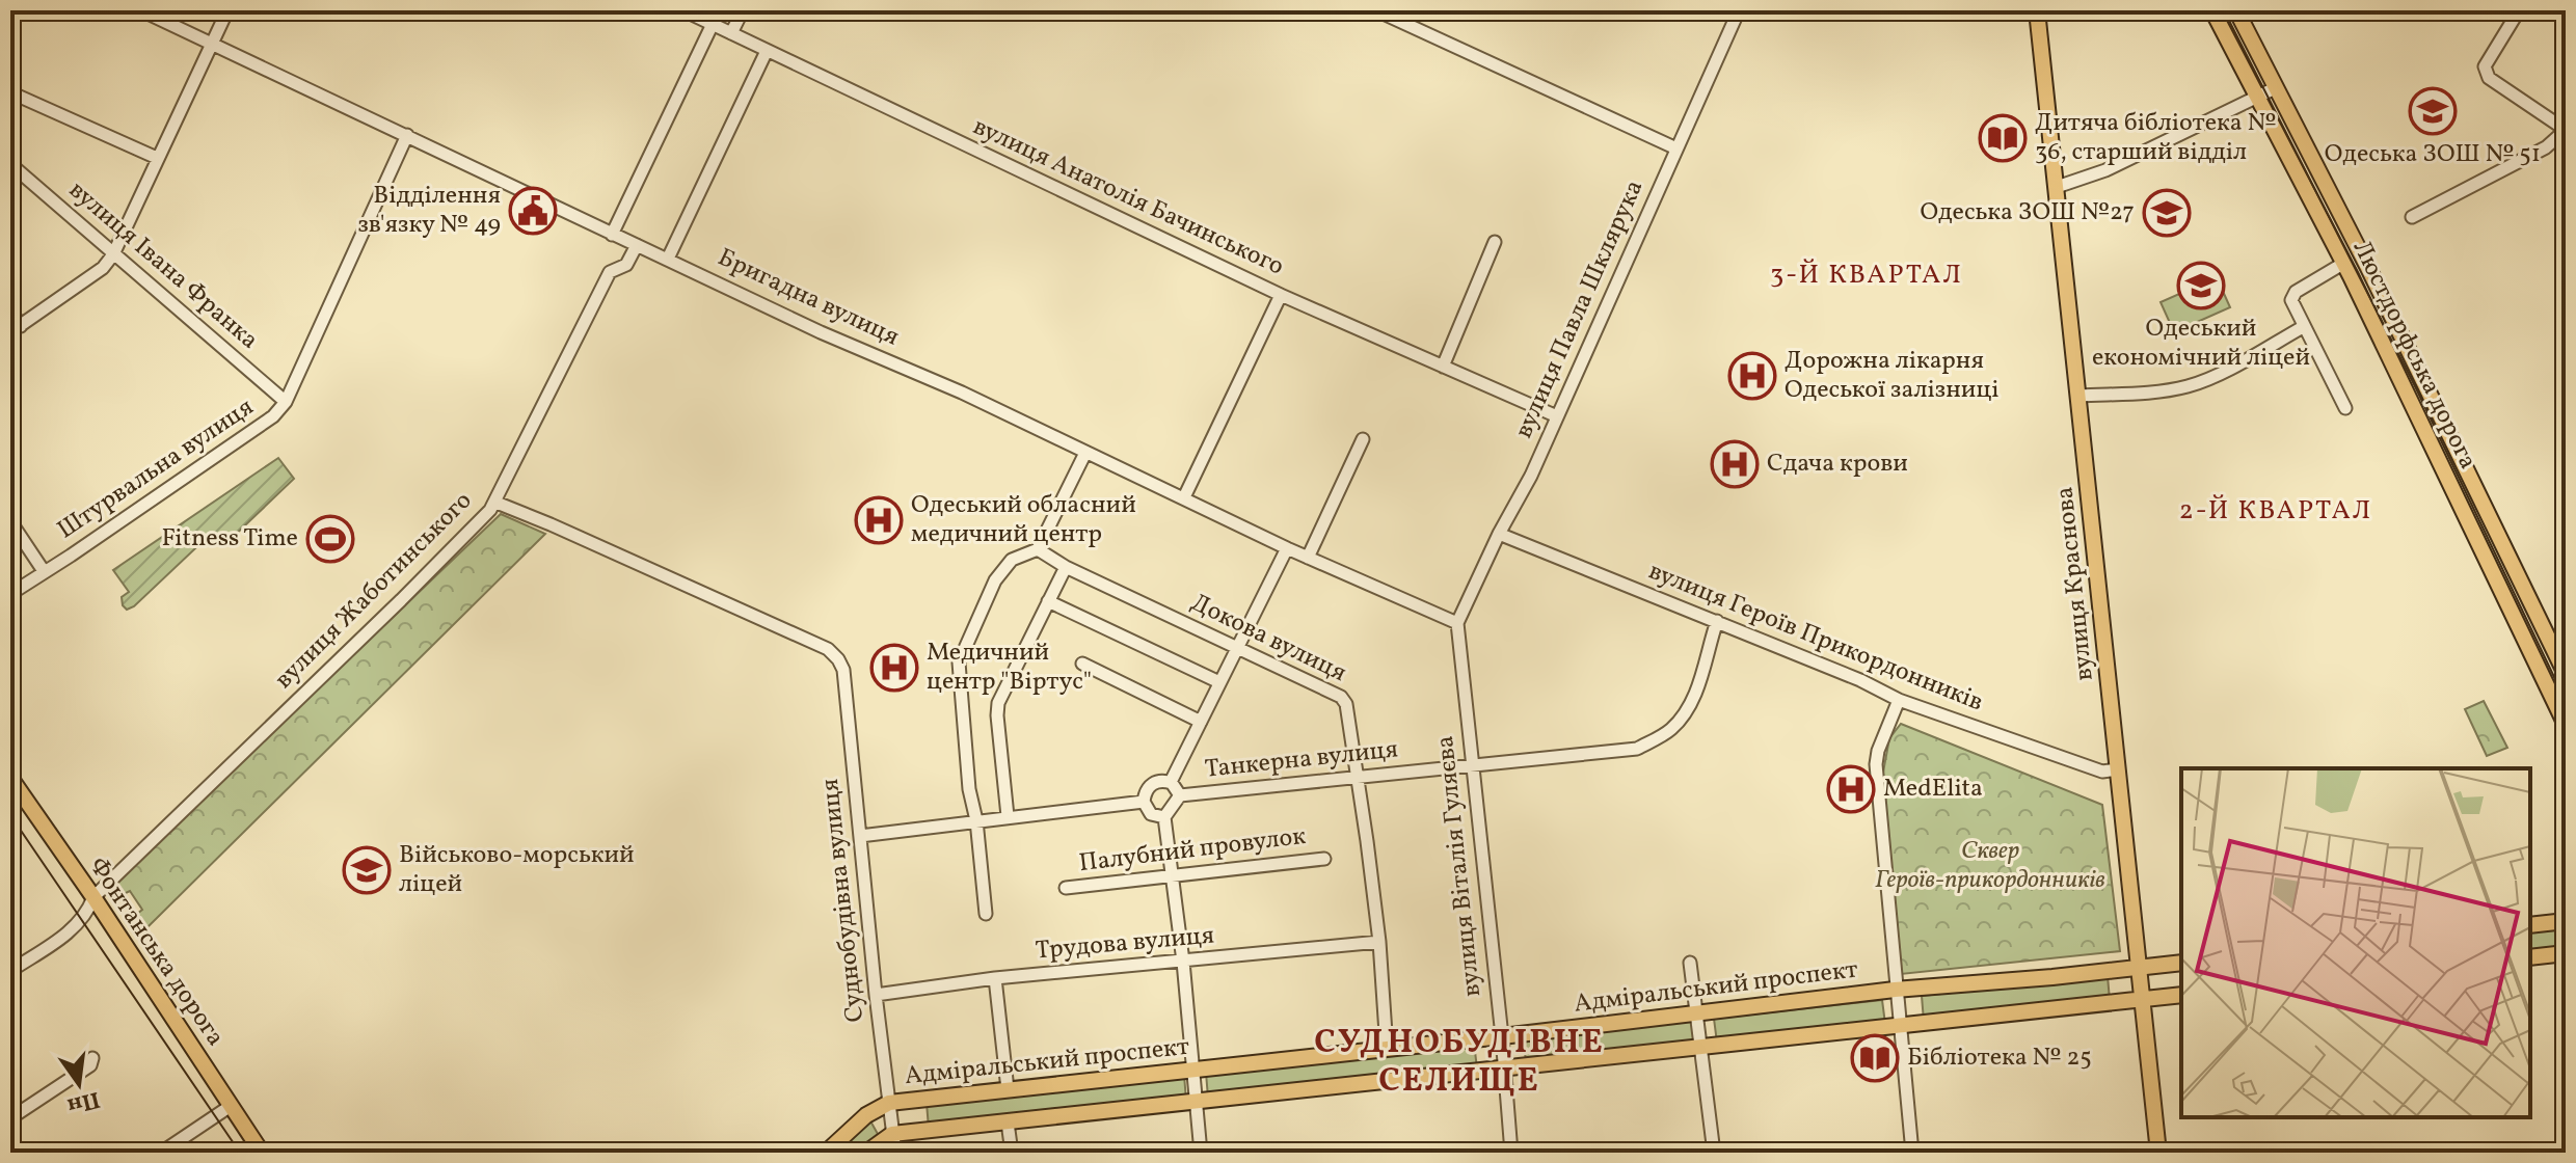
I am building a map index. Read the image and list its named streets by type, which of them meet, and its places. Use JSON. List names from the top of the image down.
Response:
{
  "streets": {
    "main road": [
      "Люстдорфська дорога",
      "вулиця Краснова",
      "Фонтанська дорога",
      "Адміральський проспект"
    ],
    "street": [
      "вулиця Анатолія Бачинського",
      "вулиця Івана Франка",
      "Бригадна вулиця",
      "вулиця Павла Шклярука",
      "Штурвальна вулиця",
      "вулиця Жаботинського",
      "вулиця Героїв Прикордонників",
      "Докова вулиця",
      "Танкерна вулиця",
      "Палубний провулок",
      "вулиця Віталія Гуляєва",
      "Суднобудівна вулиця",
      "Трудова вулиця"
    ]
  },
  "crossings": [
    ["вулиця Анатолія Бачинського", "вулиця Павла Шклярука"],
    ["вулиця Івана Франка", "Штурвальна вулиця"],
    ["Бригадна вулиця", "вулиця Павла Шклярука"],
    ["Бригадна вулиця", "Штурвальна вулиця"],
    ["Бригадна вулиця", "вулиця Жаботинського"],
    ["Бригадна вулиця", "вулиця Віталія Гуляєва"],
    ["вулиця Павла Шклярука", "вулиця Героїв Прикордонників"],
    ["вулиця Павла Шклярука", "вулиця Віталія Гуляєва"],
    ["вулиця Краснова", "вулиця Героїв Прикордонників"],
    ["вулиця Краснова", "Адміральський проспект"],
    ["вулиця Жаботинського", "Суднобудівна вулиця"],
    ["вулиця Жаботинського", "Фонтанська дорога"],
    ["вулиця Героїв Прикордонників", "Танкерна вулиця"],
    ["Докова вулиця", "Танкерна вулиця"],
    ["Докова вулиця", "Трудова вулиця"],
    ["Докова вулиця", "Адміральський проспект"],
    ["Танкерна вулиця", "вулиця Віталія Гуляєва"],
    ["вулиця Віталія Гуляєва", "Адміральський проспект"],
    ["Суднобудівна вулиця", "Трудова вулиця"],
    ["Суднобудівна вулиця", "Адміральський проспект"]
  ],
  "districts": ["3-Й КВАРТАЛ", "2-Й КВАРТАЛ", "СУДНОБУДІВНЕ СЕЛИЩЕ"],
  "parks": ["Сквер Героїв-прикордонників"],
  "places": {
    "school or university": [
      "Одеська ЗОШ № 51",
      "Одеська ЗОШ №27",
      "Одеський економічний ліцей",
      "Військово-морський ліцей"
    ],
    "library": ["Дитяча бібліотека № 36, старший відділ", "Бібліотека № 25"],
    "public building": ["Відділення зв'язку № 49"],
    "hospital": [
      "Дорожна лікарня Одеської залізниці",
      "Сдача крови",
      "Одеський обласний медичний центр",
      "Медичний центр \"Віртус\"",
      "MedElita"
    ],
    "sports": ["Fitness Time"]
  },
  "north": "bottom"
}
